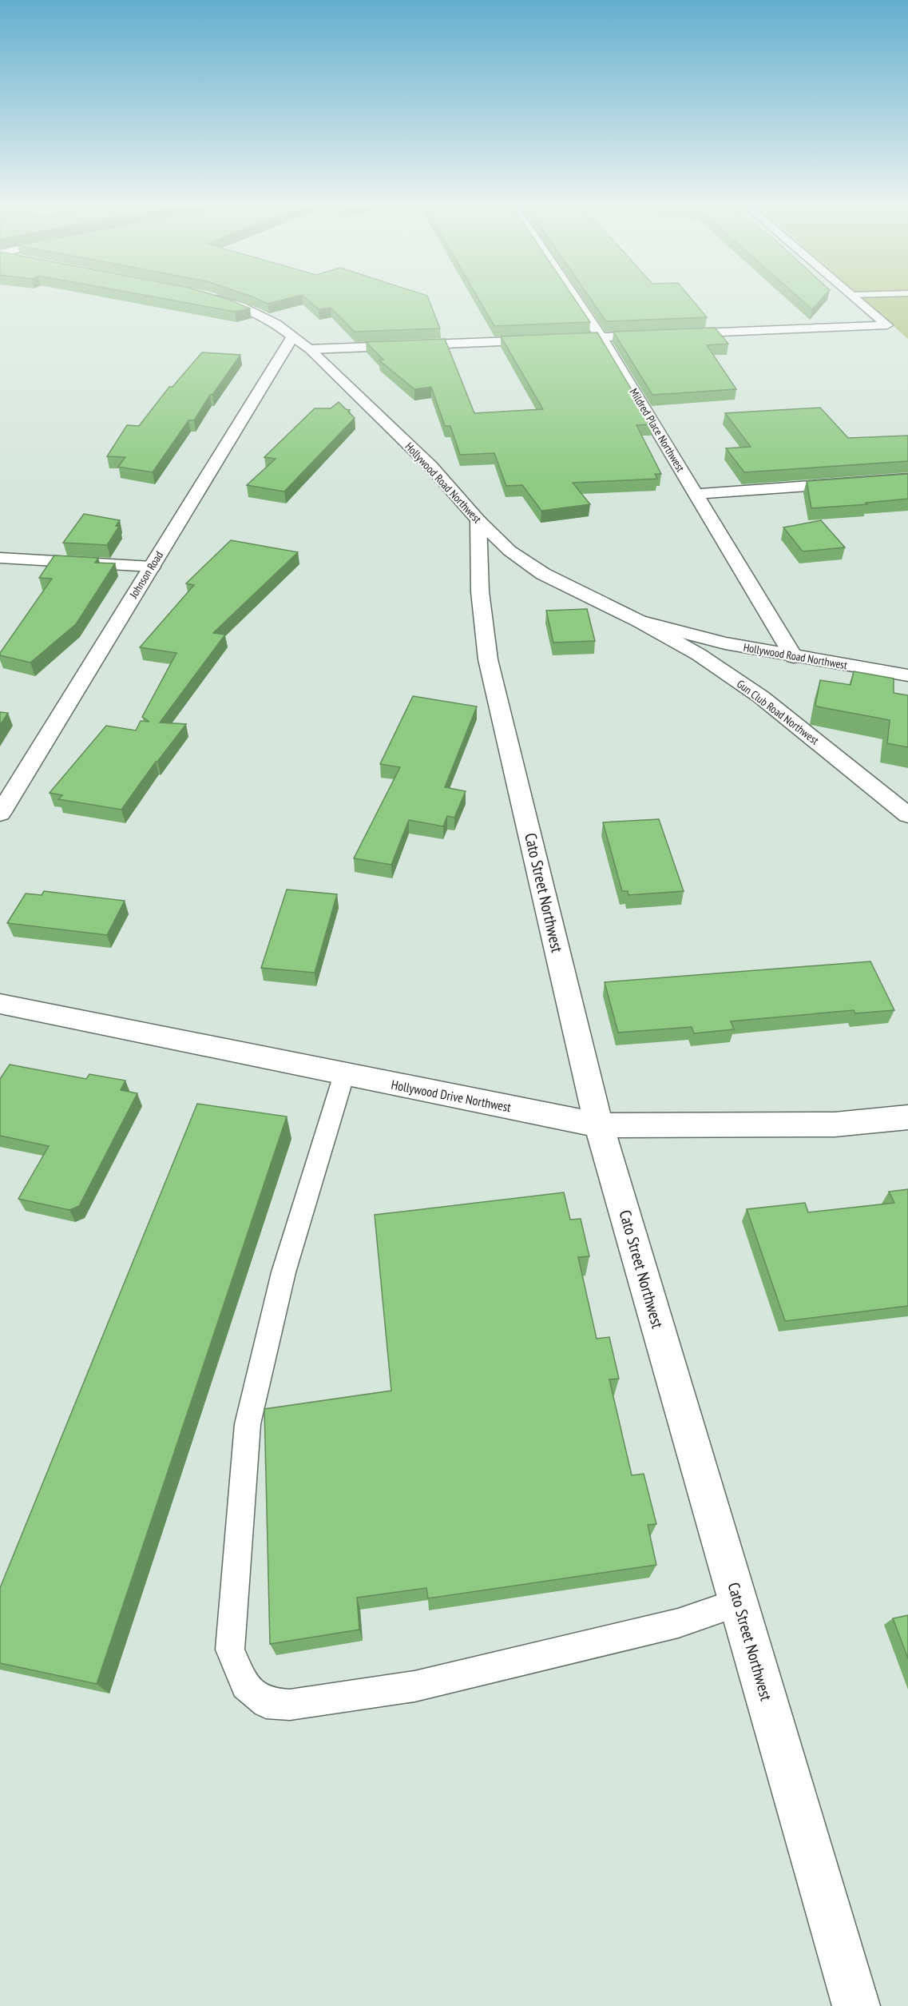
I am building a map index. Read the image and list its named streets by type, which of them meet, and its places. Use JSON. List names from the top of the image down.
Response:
{
  "streets": {
    "street": [
      "Mildred Place Northwest",
      "Hollywood Road Northwest",
      "Johnson Road",
      "Gun Club Road Northwest",
      "Cato Street Northwest",
      "Hollywood Drive Northwest"
    ]
  },
  "crossings": [
    ["Mildred Place Northwest", "Hollywood Road Northwest"],
    ["Hollywood Road Northwest", "Johnson Road"],
    ["Hollywood Road Northwest", "Gun Club Road Northwest"],
    ["Hollywood Road Northwest", "Cato Street Northwest"],
    ["Cato Street Northwest", "Hollywood Drive Northwest"]
  ]
}
